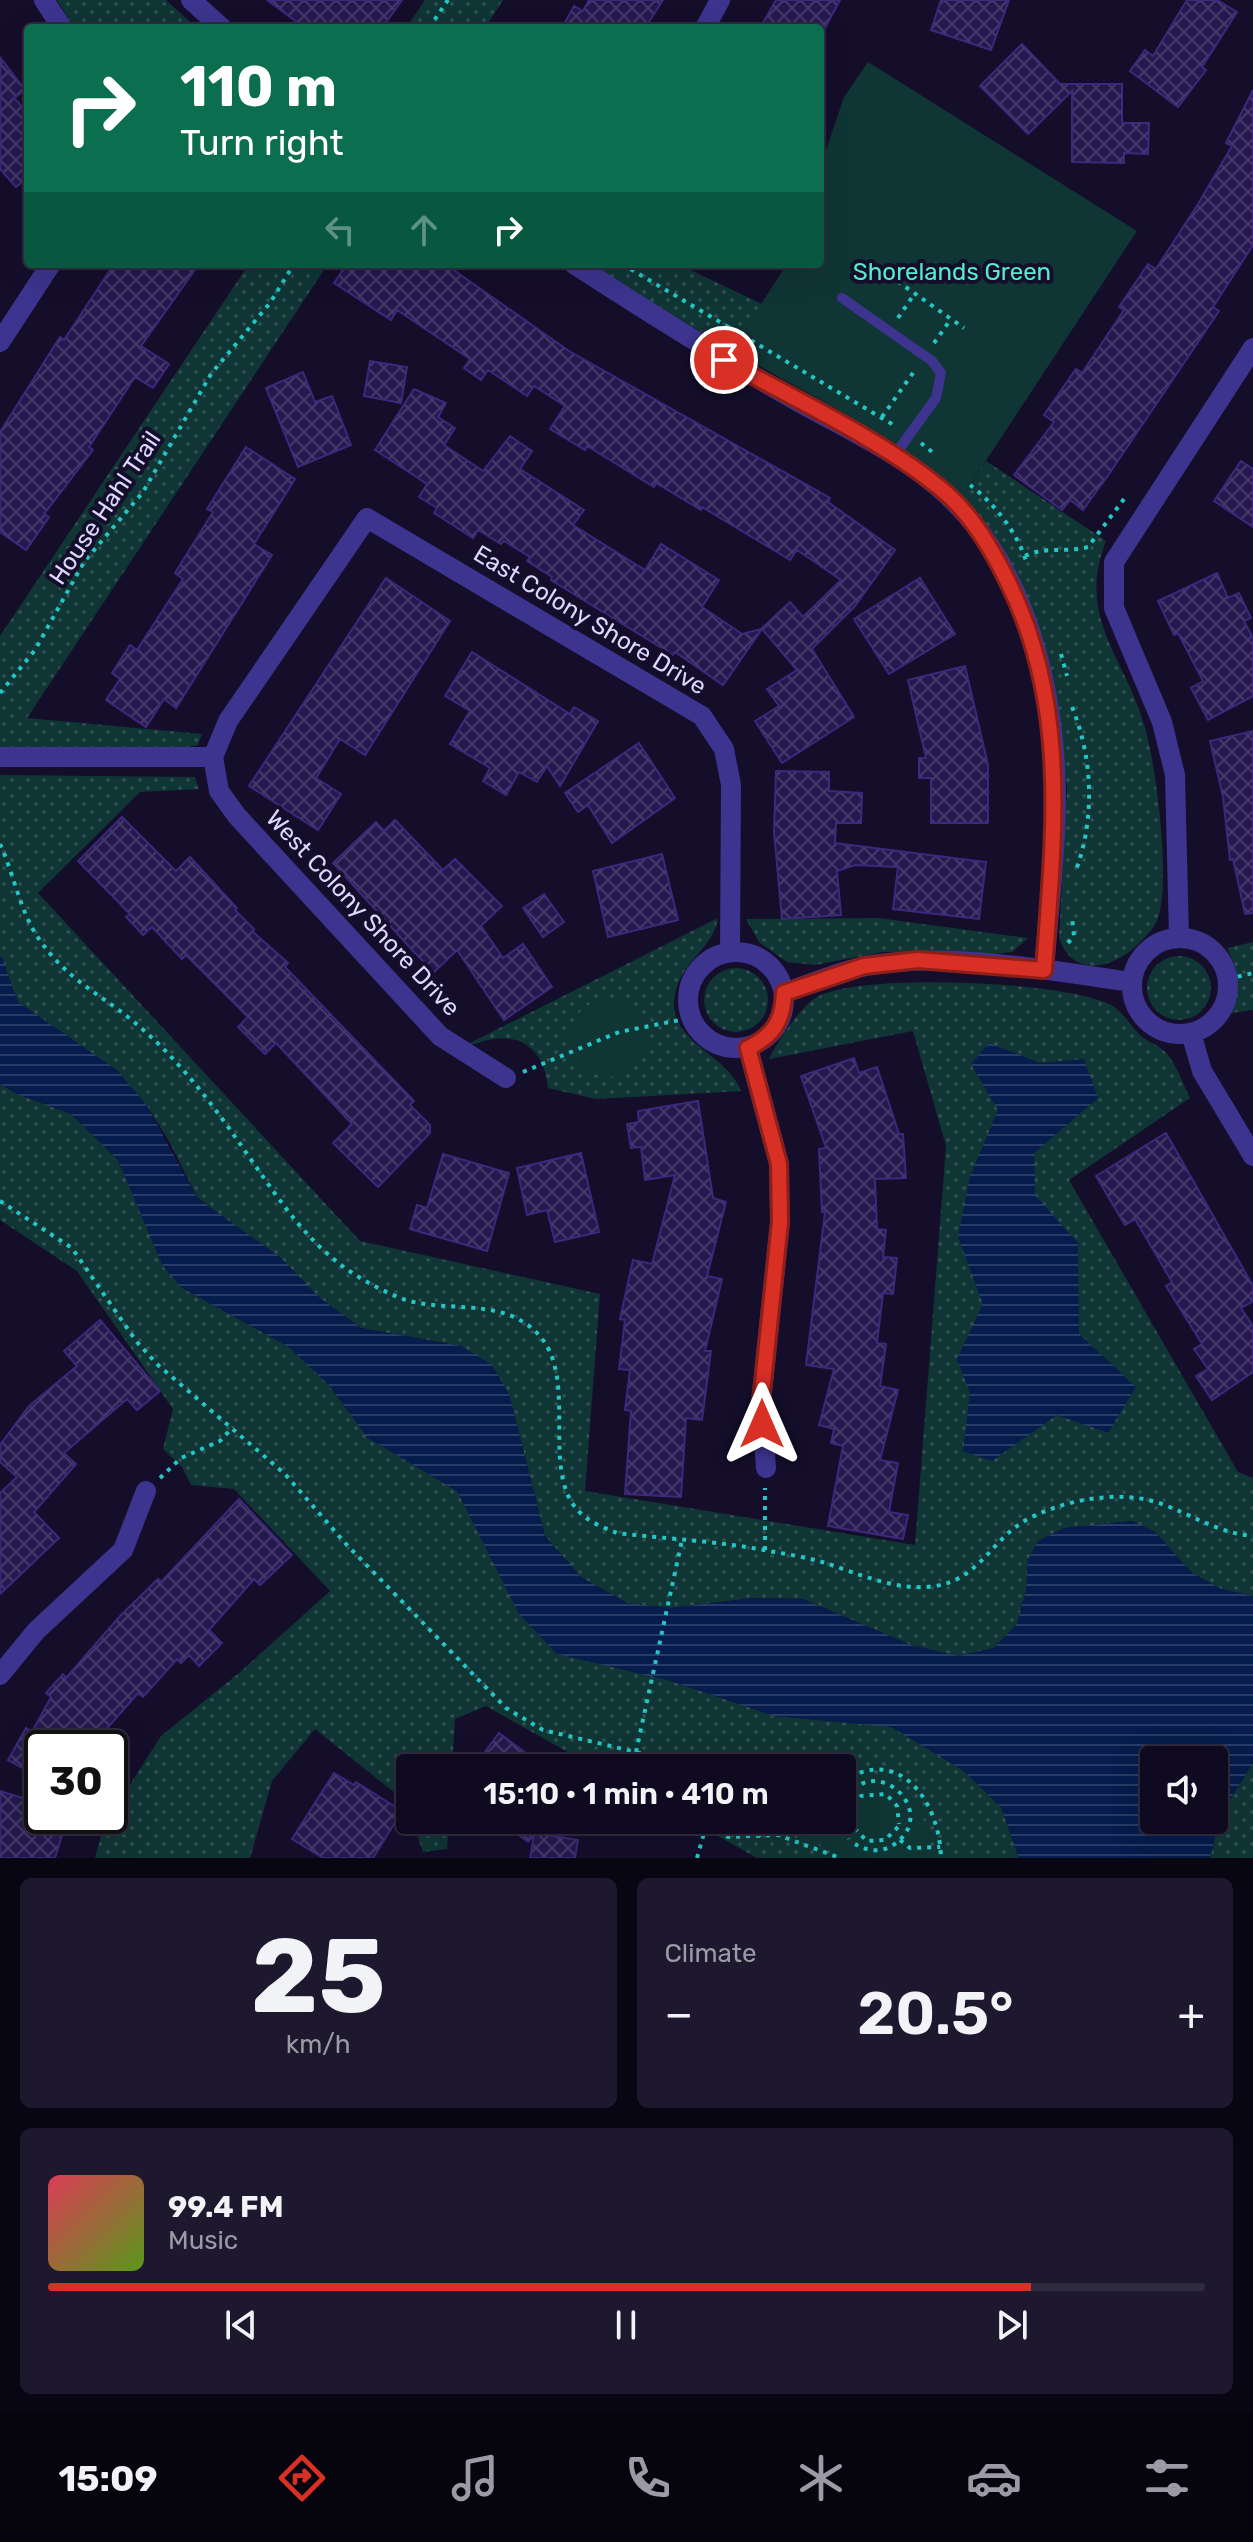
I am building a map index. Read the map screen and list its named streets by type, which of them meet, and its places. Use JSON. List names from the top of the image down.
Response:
{
  "streets": {
    "street": ["East Colony Shore Drive", "West Colony Shore Drive"],
    "path": ["House Hahl Trail"]
  },
  "crossings": [
    ["East Colony Shore Drive", "West Colony Shore Drive"]
  ],
  "parks": ["Shorelands Green"],
  "page": {
    "turn": ["110 m", "Turn right"],
    "limit": "30",
    "trip": "15:10 · 1 min · 410 m",
    "tile": [
      ["25", "km/h"],
      "Climate"
    ],
    "heat": ["−", "20.5°", "+"],
    "song": ["99.4 FM", "Music"],
    "tabs": "15:09"
  }
}
